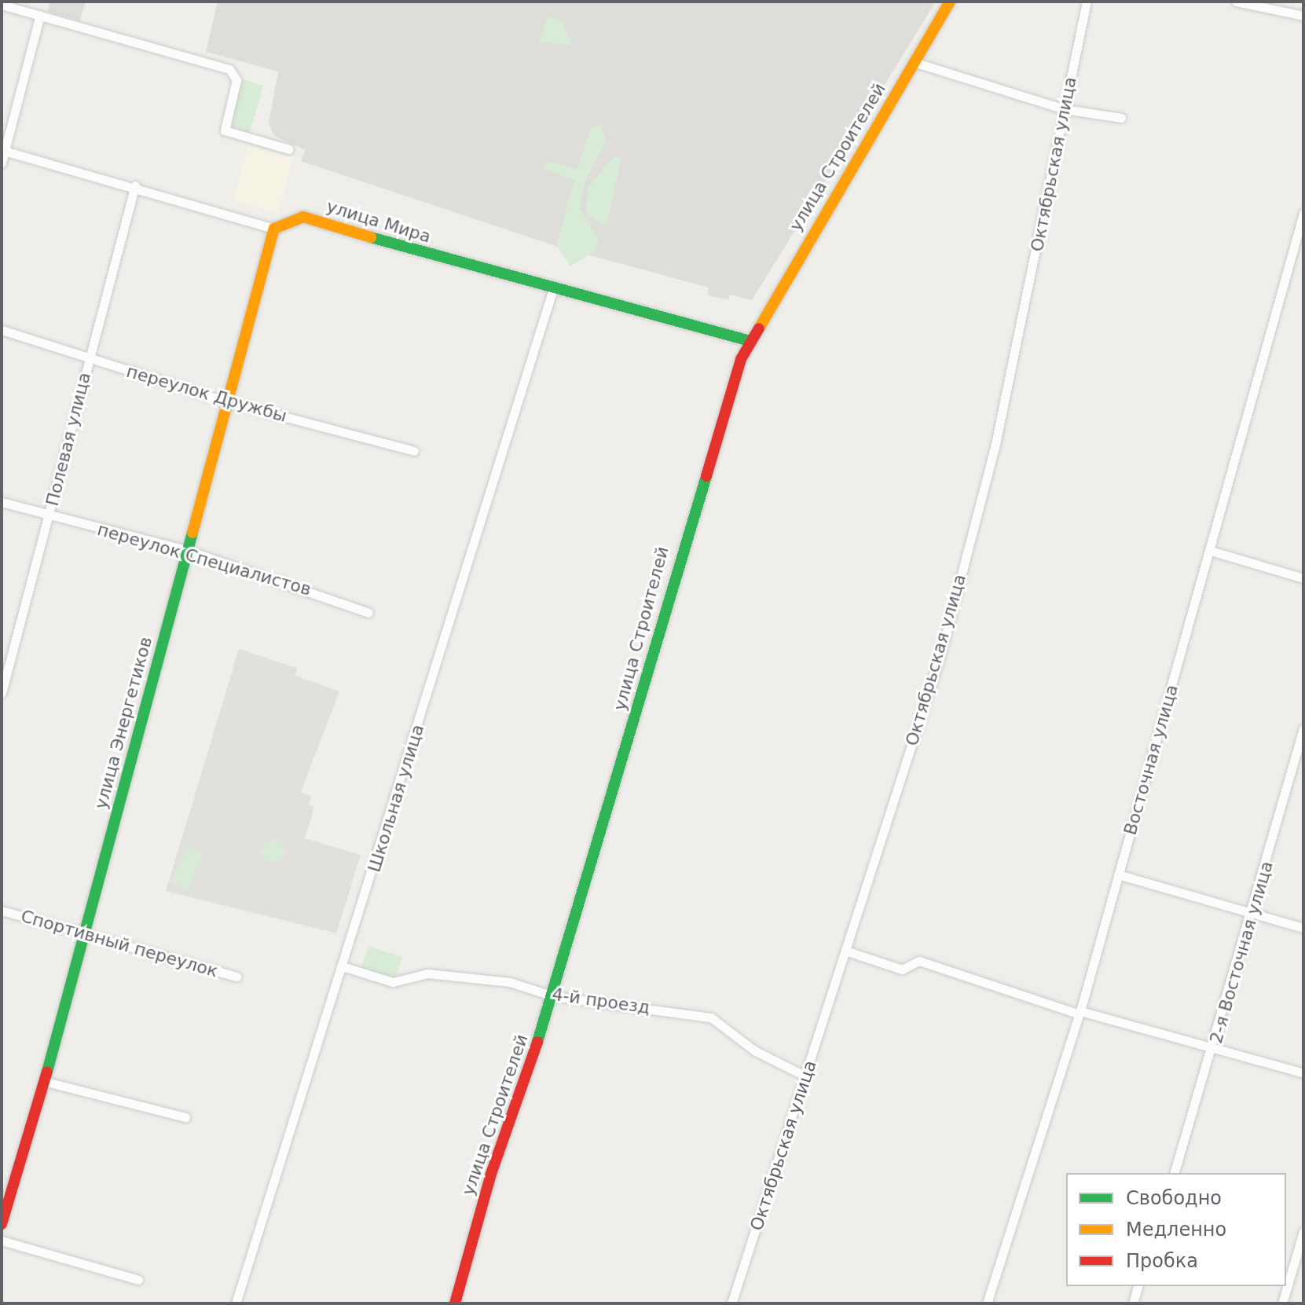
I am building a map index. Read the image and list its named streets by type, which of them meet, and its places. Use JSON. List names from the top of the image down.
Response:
{
  "streets": {
    "street": [
      "улица Строителей",
      "Октябрьская улица",
      "улица Мира",
      "переулок Дружбы",
      "Полевая улица",
      "переулок Специалистов",
      "улица Энергетиков",
      "Восточная улица",
      "Школьная улица",
      "Спортивный переулок",
      "2-я Восточная улица",
      "4-й проезд"
    ]
  },
  "crossings": [
    ["улица Строителей", "улица Мира"],
    ["улица Строителей", "4-й проезд"],
    ["Октябрьская улица", "4-й проезд"],
    ["улица Мира", "улица Энергетиков"],
    ["улица Мира", "Школьная улица"],
    ["переулок Дружбы", "Полевая улица"],
    ["переулок Дружбы", "улица Энергетиков"],
    ["Полевая улица", "переулок Специалистов"],
    ["переулок Специалистов", "улица Энергетиков"],
    ["улица Энергетиков", "Спортивный переулок"],
    ["Школьная улица", "4-й проезд"]
  ],
  "legend": ["Свободно", "Медленно", "Пробка"]
}
